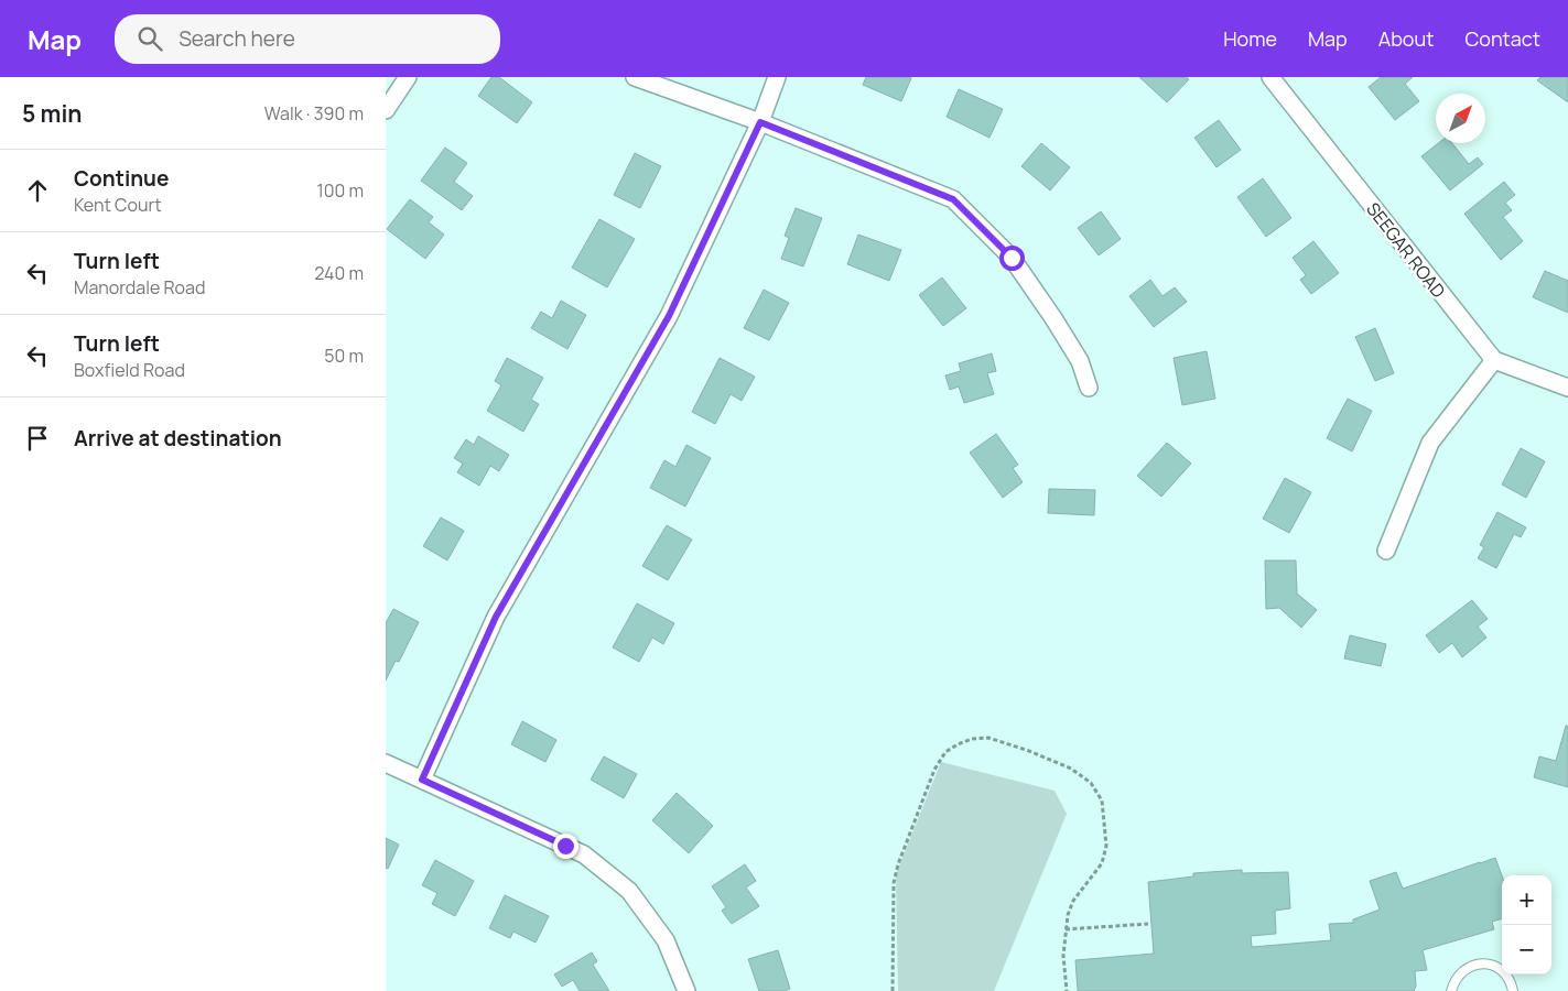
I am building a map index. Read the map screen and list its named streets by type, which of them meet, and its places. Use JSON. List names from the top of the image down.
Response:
{
  "streets": {
    "street": ["SEEGAR ROAD"]
  },
  "north": "top right",
  "page": {
    "header": "Map",
    "search": "Search here",
    "nav": [
      "Home",
      "Map",
      "About",
      "Contact"
    ],
    "heading": ["5 min", "Walk · 390 m"],
    "list": [
      ["Continue", "Kent Court", "100 m"],
      ["Turn left", "Manordale Road", "240 m"],
      ["Turn left", "Boxfield Road", "50 m"],
      "Arrive at destination"
    ],
    "map_buttons": ["+", "−"]
  }
}
